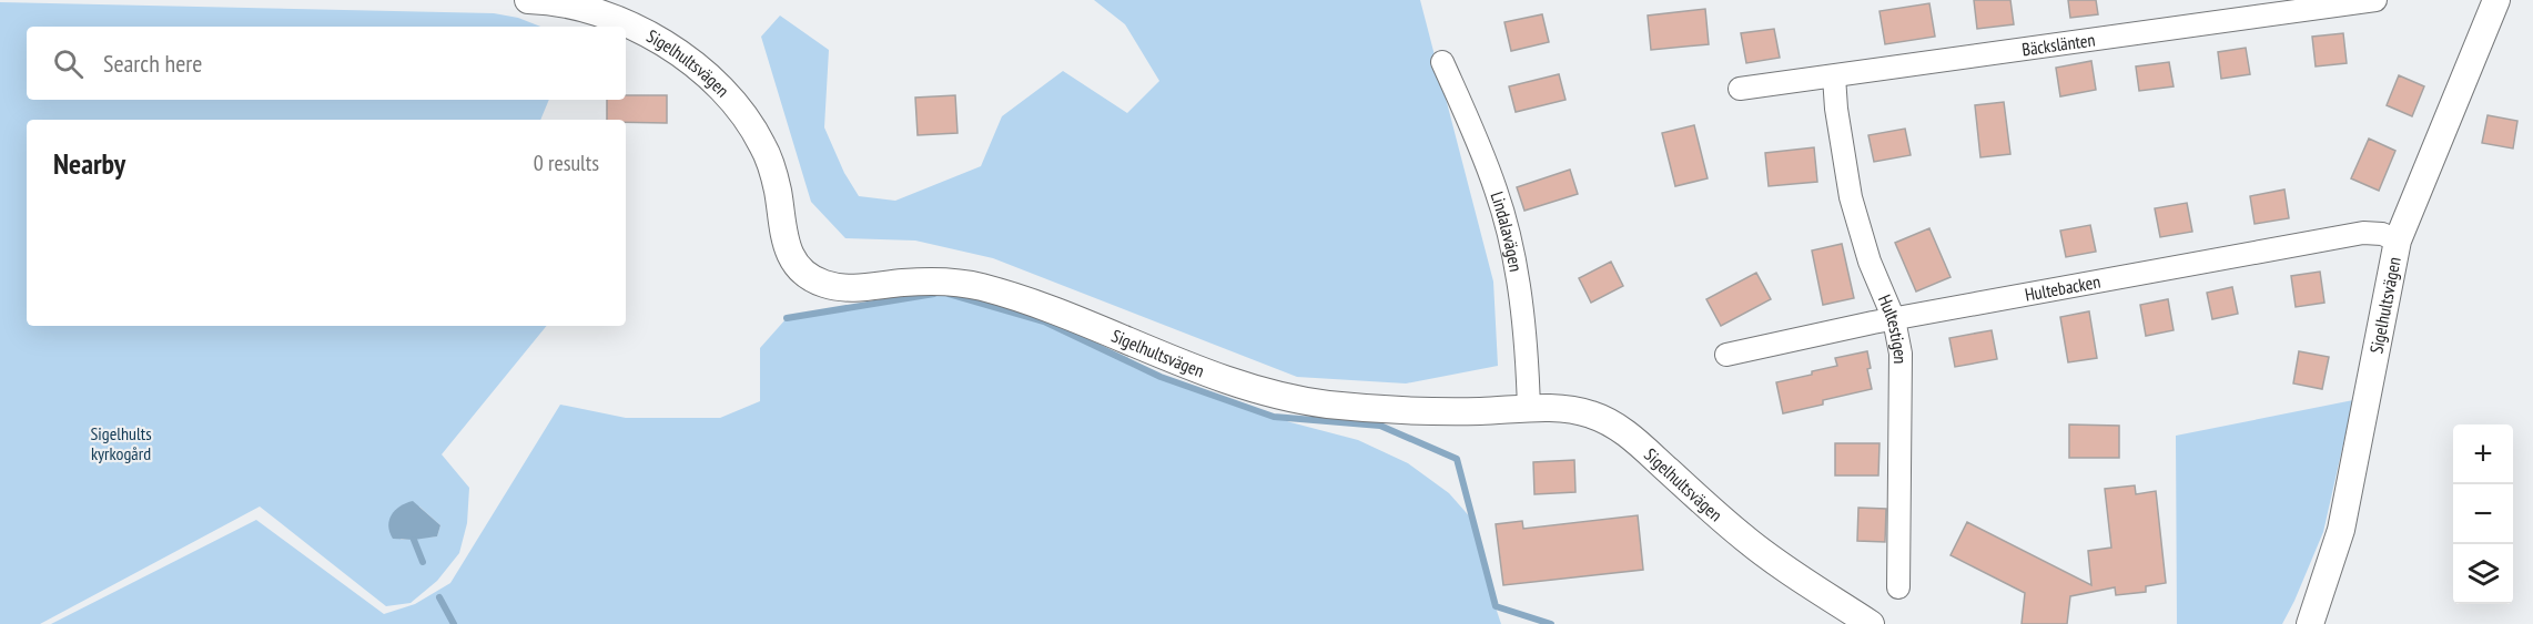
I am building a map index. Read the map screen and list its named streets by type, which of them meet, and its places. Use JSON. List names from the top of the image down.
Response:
{
  "streets": {
    "street": [
      "Bäckslänten",
      "Sigelhultsvägen",
      "Lindalavägen",
      "Hultebacken",
      "Hultestigen"
    ]
  },
  "crossings": [
    ["Bäckslänten", "Hultestigen"],
    ["Sigelhultsvägen", "Lindalavägen"],
    ["Sigelhultsvägen", "Hultebacken"],
    ["Hultebacken", "Hultestigen"]
  ],
  "parks": ["Sigelhults kyrkogård"],
  "page": {
    "search": "Search here",
    "heading": ["Nearby", "0 results"],
    "map_buttons": ["+", "−"]
  }
}
